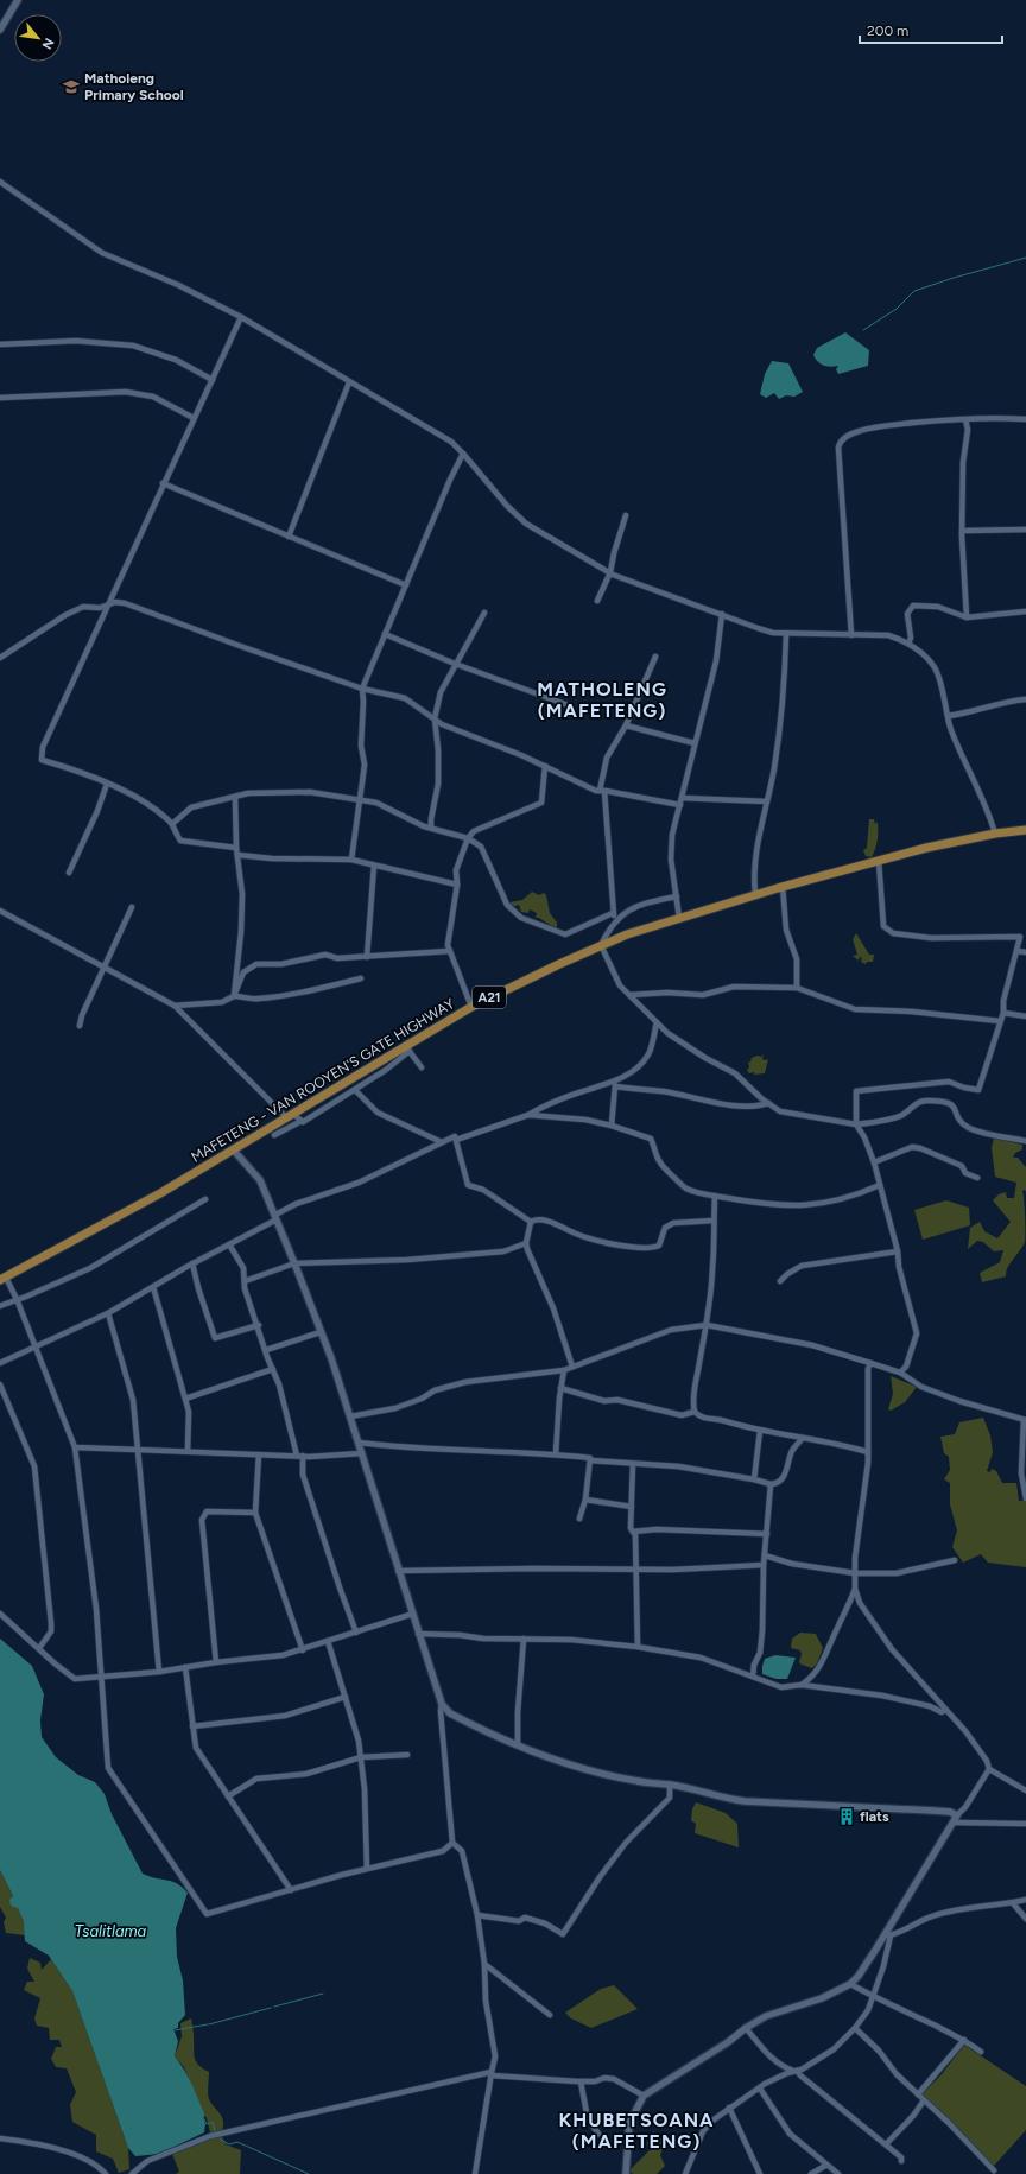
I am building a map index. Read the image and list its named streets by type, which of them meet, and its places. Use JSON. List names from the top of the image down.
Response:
{
  "streets": {
    "main road": ["A21", "MAFETENG - VAN ROOYEN'S GATE HIGHWAY"]
  },
  "districts": ["MATHOLENG (MAFETENG)", "KHUBETSOANA (MAFETENG)"],
  "water": ["Tsalitlama"],
  "places": {
    "school or university": ["Matholeng Primary School"],
    "building": ["flats"]
  },
  "scale_bar": "200 m",
  "north": "bottom right"
}
